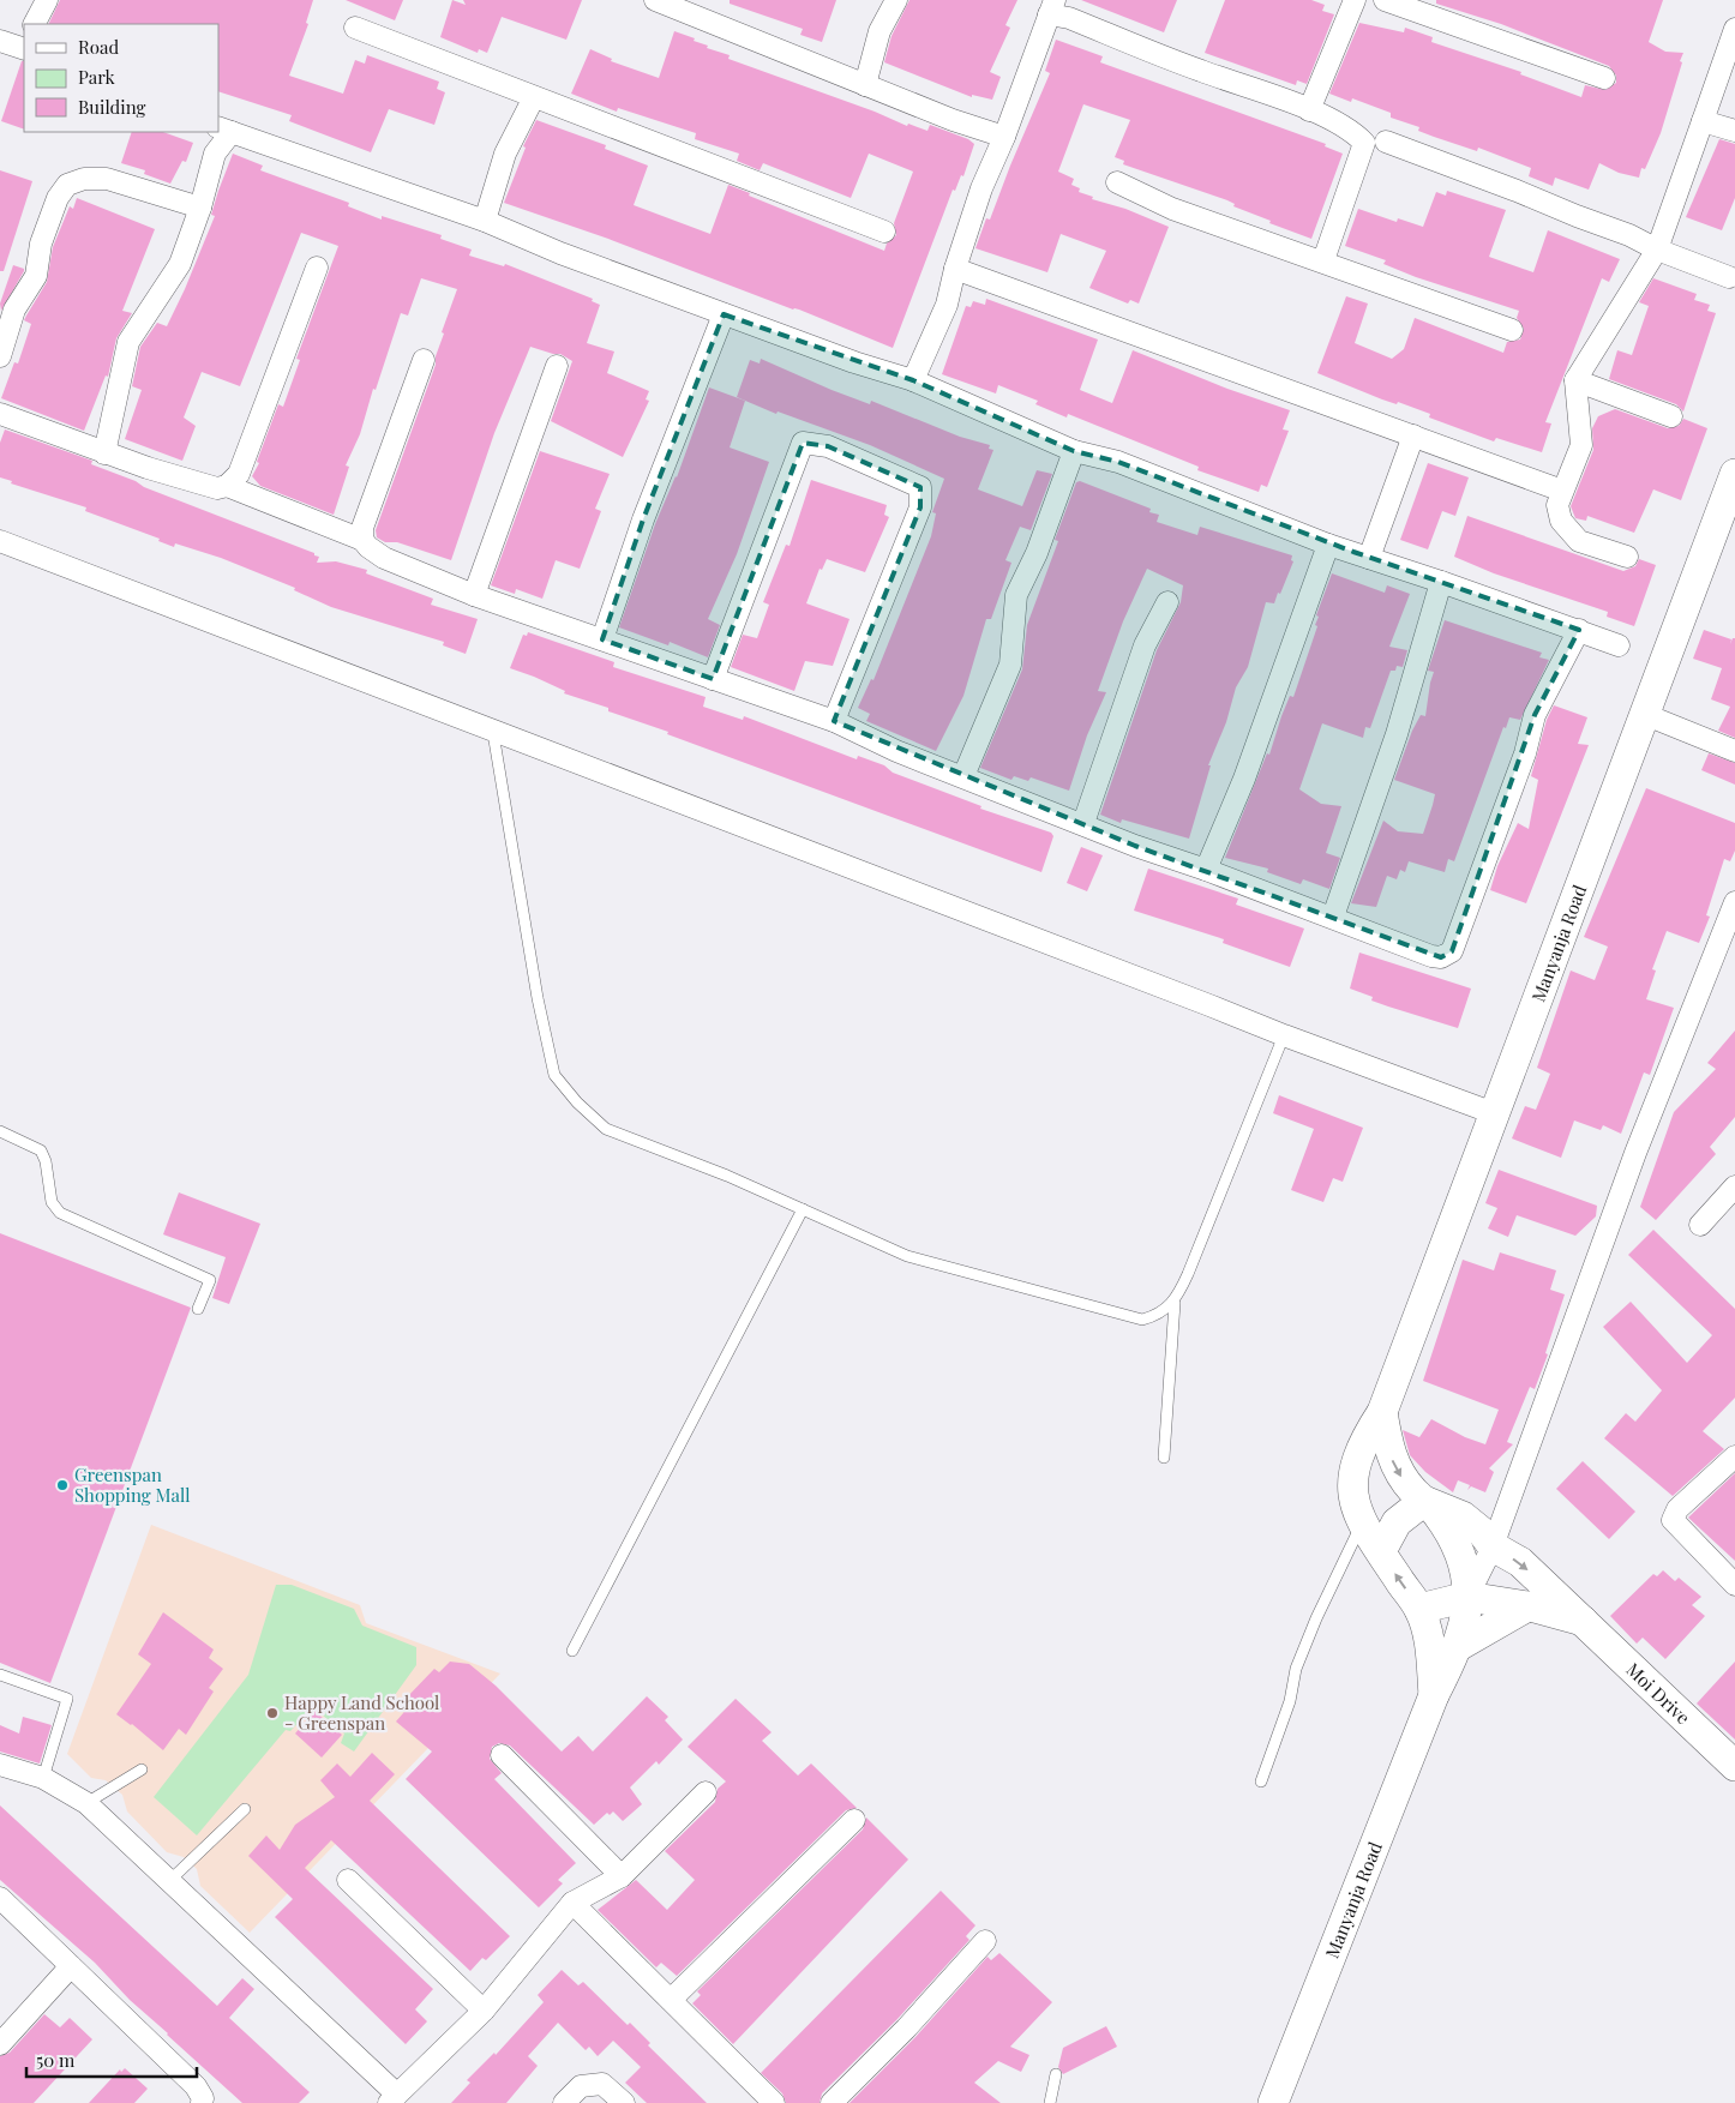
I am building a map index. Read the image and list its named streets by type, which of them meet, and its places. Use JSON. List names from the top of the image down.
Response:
{
  "streets": {
    "main road": ["Manyanja Road", "Moi Drive"]
  },
  "crossings": [
    ["Manyanja Road", "Moi Drive"]
  ],
  "places": ["Greenspan Shopping Mall", "Happy Land School - Greenspan"],
  "legend": ["Road", "Park", "Building"],
  "scale_bar": "50 m"
}
